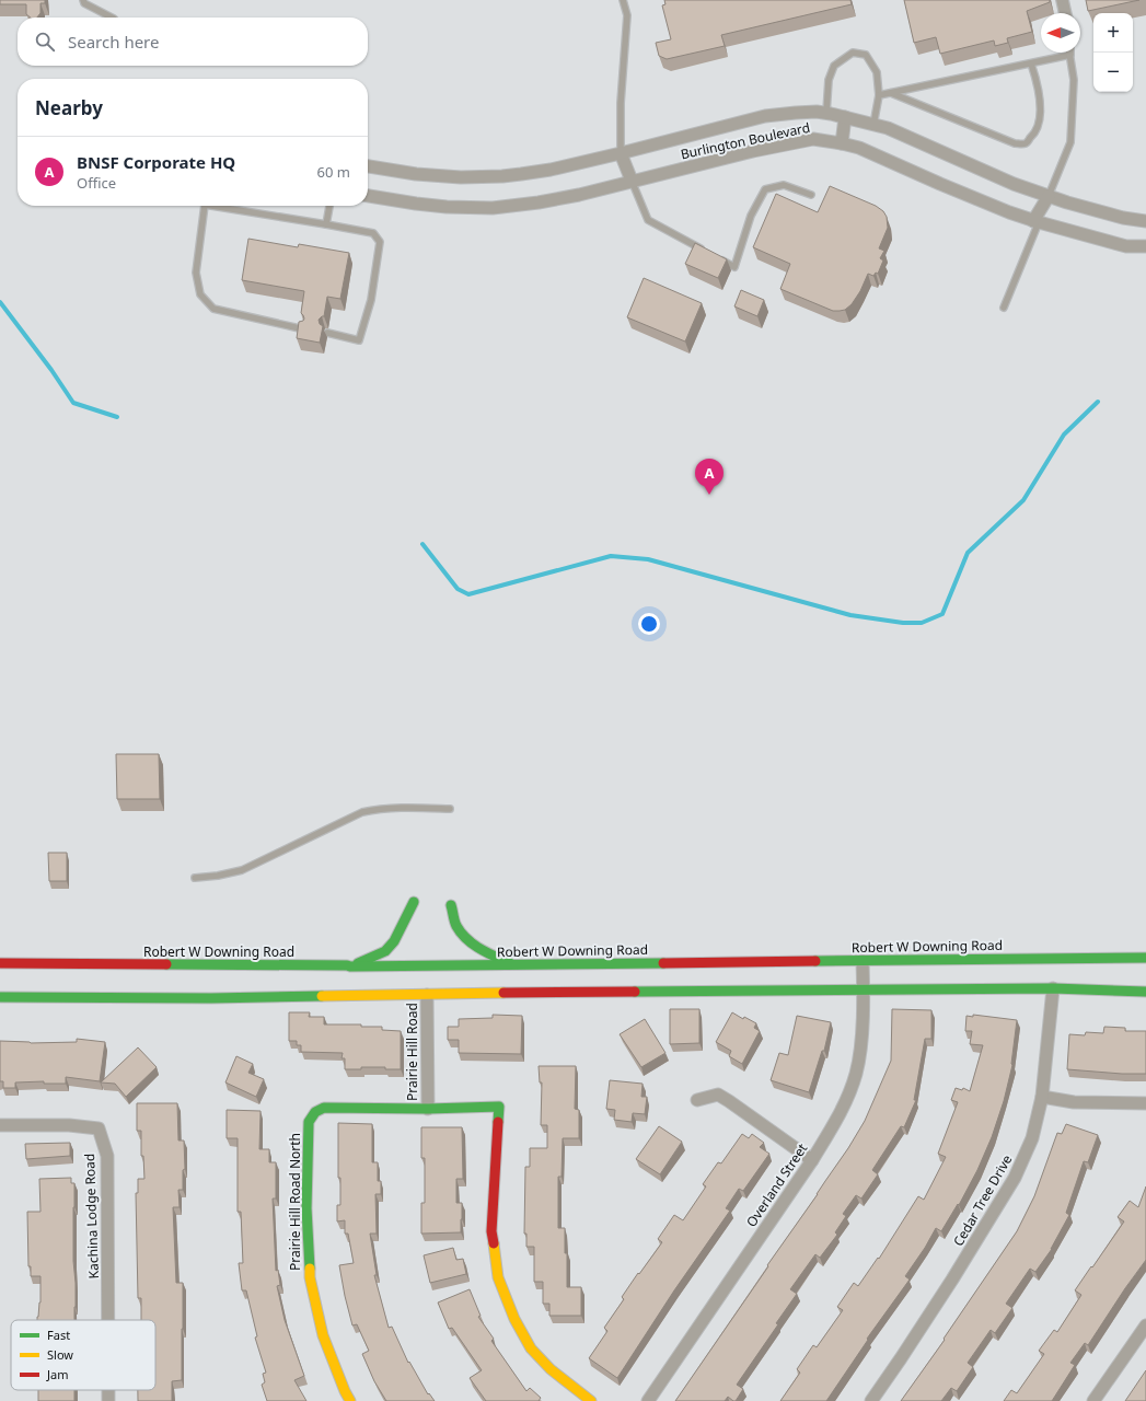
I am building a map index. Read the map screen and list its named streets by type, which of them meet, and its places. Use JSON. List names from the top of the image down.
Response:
{
  "streets": {
    "main road": ["Robert W Downing Road", "Prairie Hill Road North"],
    "street": [
      "Burlington Boulevard",
      "Prairie Hill Road",
      "Overland Street",
      "Cedar Tree Drive",
      "Kachina Lodge Road"
    ]
  },
  "crossings": [
    ["Robert W Downing Road", "Overland Street"],
    ["Prairie Hill Road", "Prairie Hill Road North"]
  ],
  "legend": ["Fast", "Slow", "Jam"],
  "north": "left",
  "page": {
    "map_buttons": ["+", "−"],
    "search": "Search here",
    "heading": "Nearby",
    "list": [
      {
        "mark": "A",
        "name": "BNSF Corporate HQ",
        "note": "Office",
        "value": "60 m"
      }
    ],
    "pins": "A"
  }
}
